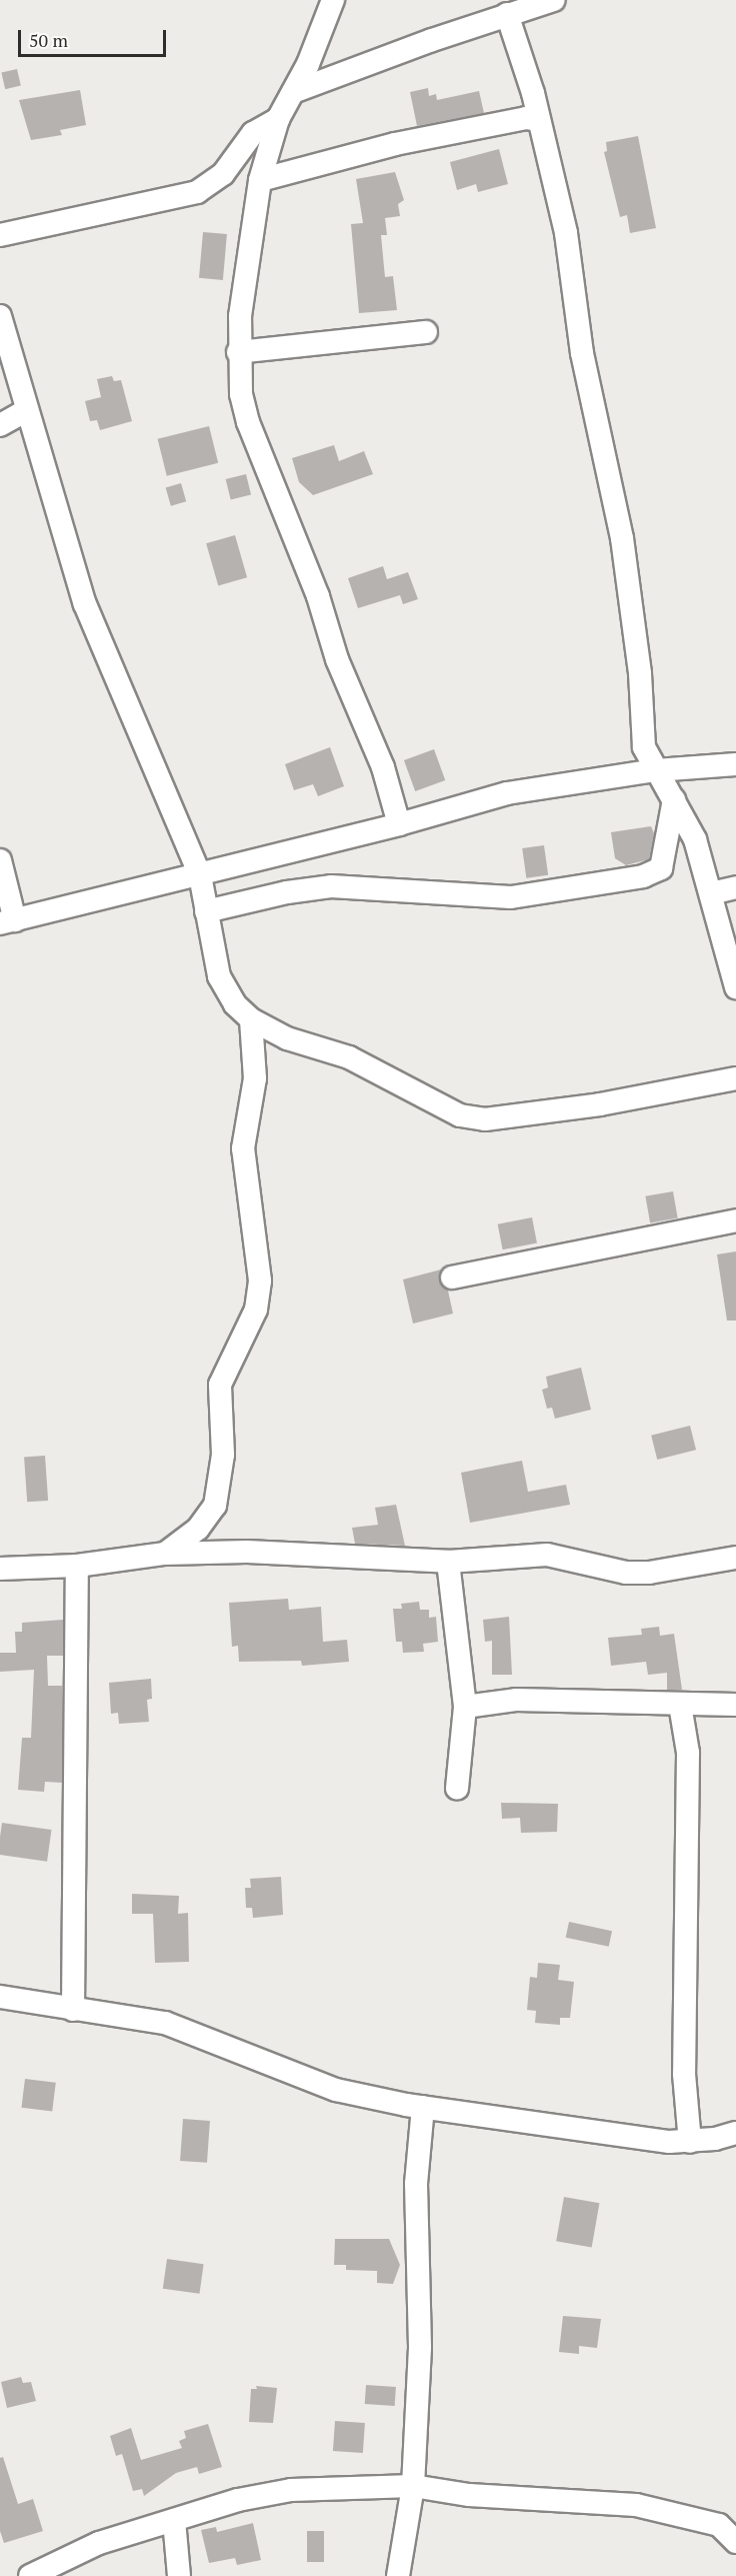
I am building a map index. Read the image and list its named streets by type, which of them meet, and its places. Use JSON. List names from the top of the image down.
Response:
{
  "scale_bar": "50 m"
}
